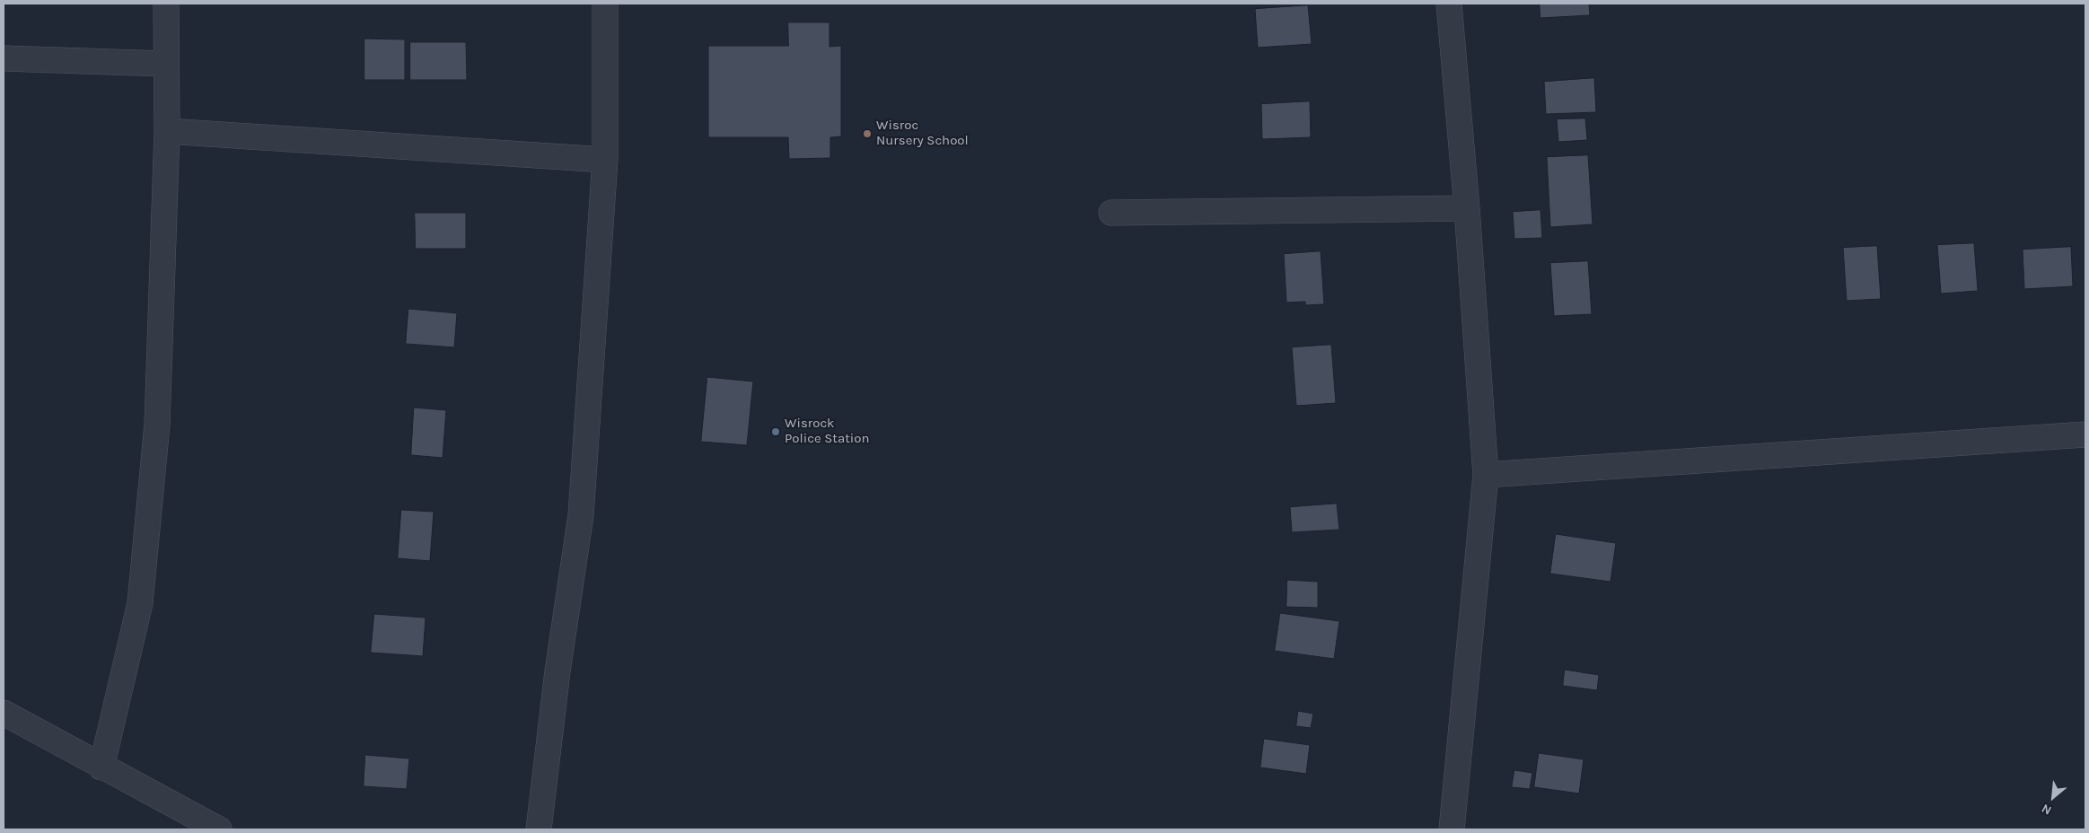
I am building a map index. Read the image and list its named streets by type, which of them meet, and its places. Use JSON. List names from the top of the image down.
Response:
{
  "places": ["Wisroc Nursery School", "Wisrock Police Station"],
  "north": "bottom left"
}
